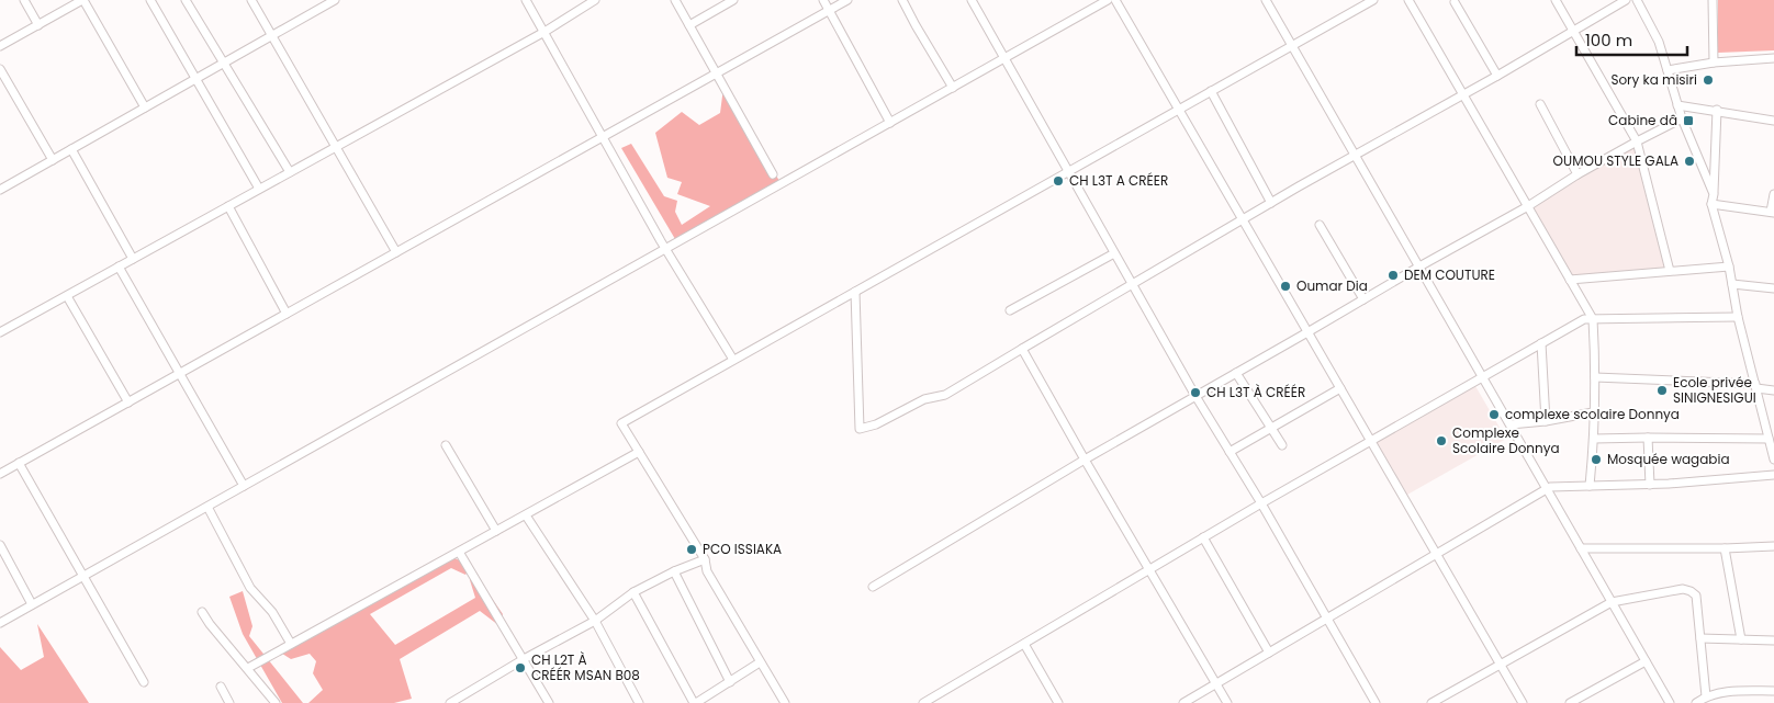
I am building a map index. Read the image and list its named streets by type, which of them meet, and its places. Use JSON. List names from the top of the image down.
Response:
{
  "places": {
    "other": [
      "Sory ka misiri",
      "OUMOU STYLE GALA",
      "CH L3T A CRÉER",
      "DEM COUTURE",
      "Oumar Dia",
      "Ecole privée SINIGNESIGUI",
      "CH L3T À CRÉÉR",
      "complexe scolaire Donnya",
      "Complexe Scolaire Donnya",
      "Mosquée wagabia",
      "PCO ISSIAKA",
      "CH L2T À CRÉÉR MSAN B08"
    ],
    "transit": ["Cabine dâ"]
  },
  "scale_bar": "100 m"
}
